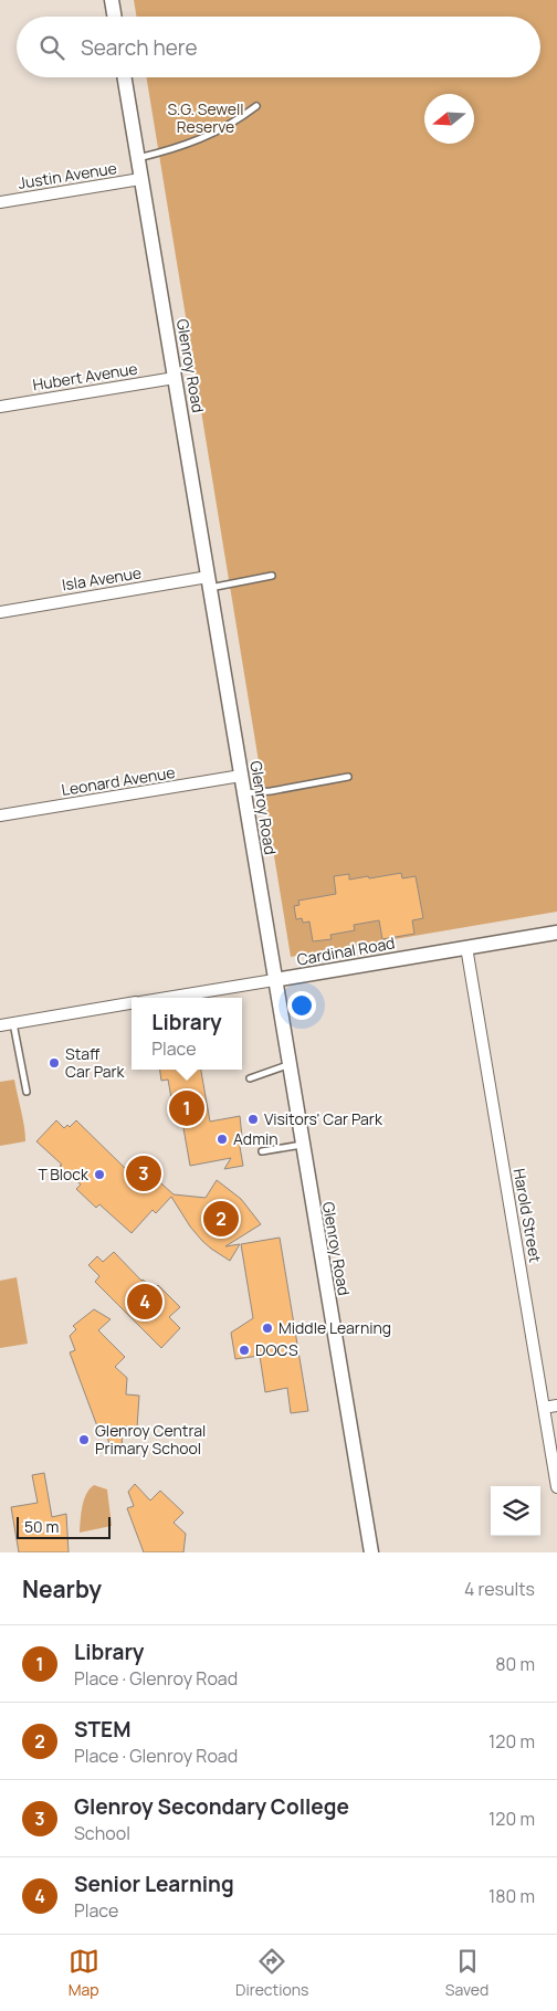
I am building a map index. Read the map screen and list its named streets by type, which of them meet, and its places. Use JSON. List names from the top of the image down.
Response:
{
  "streets": {
    "street": [
      "Justin Avenue",
      "Glenroy Road",
      "Hubert Avenue",
      "Isla Avenue",
      "Leonard Avenue",
      "Cardinal Road",
      "Harold Street"
    ]
  },
  "crossings": [
    ["Justin Avenue", "Glenroy Road"],
    ["Glenroy Road", "Hubert Avenue"],
    ["Glenroy Road", "Isla Avenue"],
    ["Glenroy Road", "Leonard Avenue"],
    ["Glenroy Road", "Cardinal Road"],
    ["Cardinal Road", "Harold Street"]
  ],
  "parks": ["S.G. Sewell Reserve"],
  "places": [
    "Staff Car Park",
    "Visitors' Car Park",
    "Admin",
    "T Block",
    "Middle Learning",
    "DOCS",
    "Glenroy Central Primary School"
  ],
  "scale_bar": "50 m",
  "north": "left",
  "page": {
    "search": "Search here",
    "popup": ["Library", "Place"],
    "pins": [
      "1",
      "3",
      "2",
      "4"
    ],
    "scale": "50 m",
    "heading": ["Nearby", "4 results"],
    "list": [
      {
        "mark": "1",
        "name": "Library",
        "note": "Place · Glenroy Road",
        "value": "80 m"
      },
      {
        "mark": "2",
        "name": "STEM",
        "note": "Place · Glenroy Road",
        "value": "120 m"
      },
      {
        "mark": "3",
        "name": "Glenroy Secondary College",
        "note": "School",
        "value": "120 m"
      },
      {
        "mark": "4",
        "name": "Senior Learning",
        "note": "Place",
        "value": "180 m"
      }
    ],
    "nav": ["Map", "Directions", "Saved"]
  }
}
